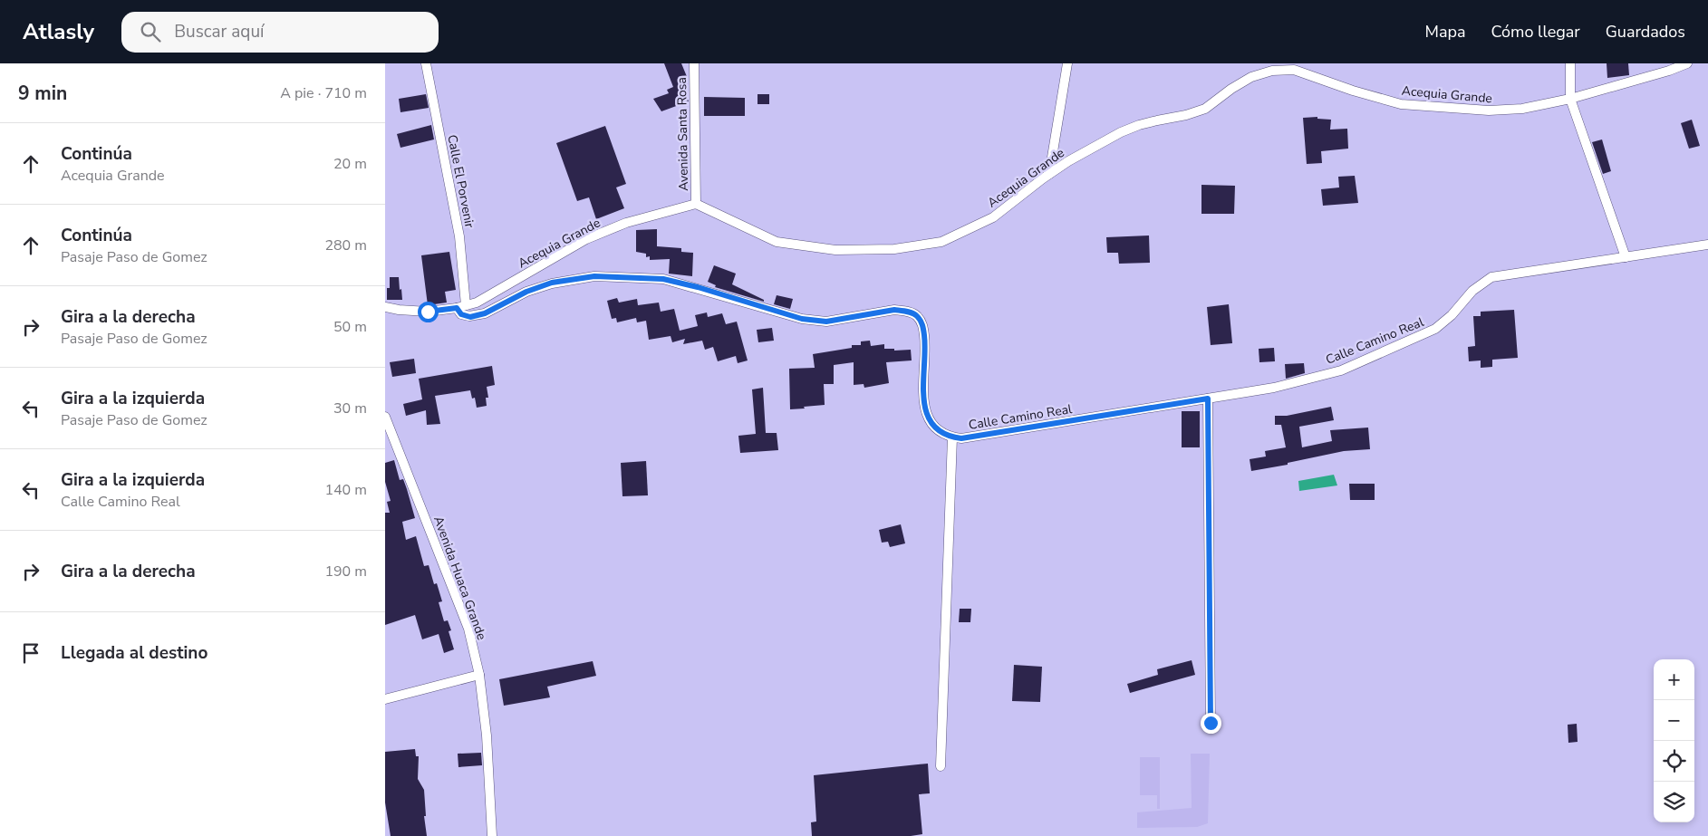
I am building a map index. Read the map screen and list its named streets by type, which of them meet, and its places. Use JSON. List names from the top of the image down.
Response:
{
  "streets": {
    "street": [
      "Acequia Grande",
      "Avenida Santa Rosa",
      "Calle El Porvenir",
      "Calle Camino Real",
      "Avenida Huaca Grande"
    ]
  },
  "crossings": [
    ["Acequia Grande", "Avenida Santa Rosa"],
    ["Acequia Grande", "Calle El Porvenir"]
  ],
  "page": {
    "header": "Atlasly",
    "search": "Buscar aquí",
    "nav": ["Mapa", "Cómo llegar", "Guardados"],
    "heading": ["9 min", "A pie · 710 m"],
    "list": [
      ["Continúa", "Acequia Grande", "20 m"],
      ["Continúa", "Pasaje Paso de Gomez", "280 m"],
      ["Gira a la derecha", "Pasaje Paso de Gomez", "50 m"],
      ["Gira a la izquierda", "Pasaje Paso de Gomez", "30 m"],
      ["Gira a la izquierda", "Calle Camino Real", "140 m"],
      ["Gira a la derecha", "190 m"],
      "Llegada al destino"
    ],
    "map_buttons": ["+", "−"]
  }
}
